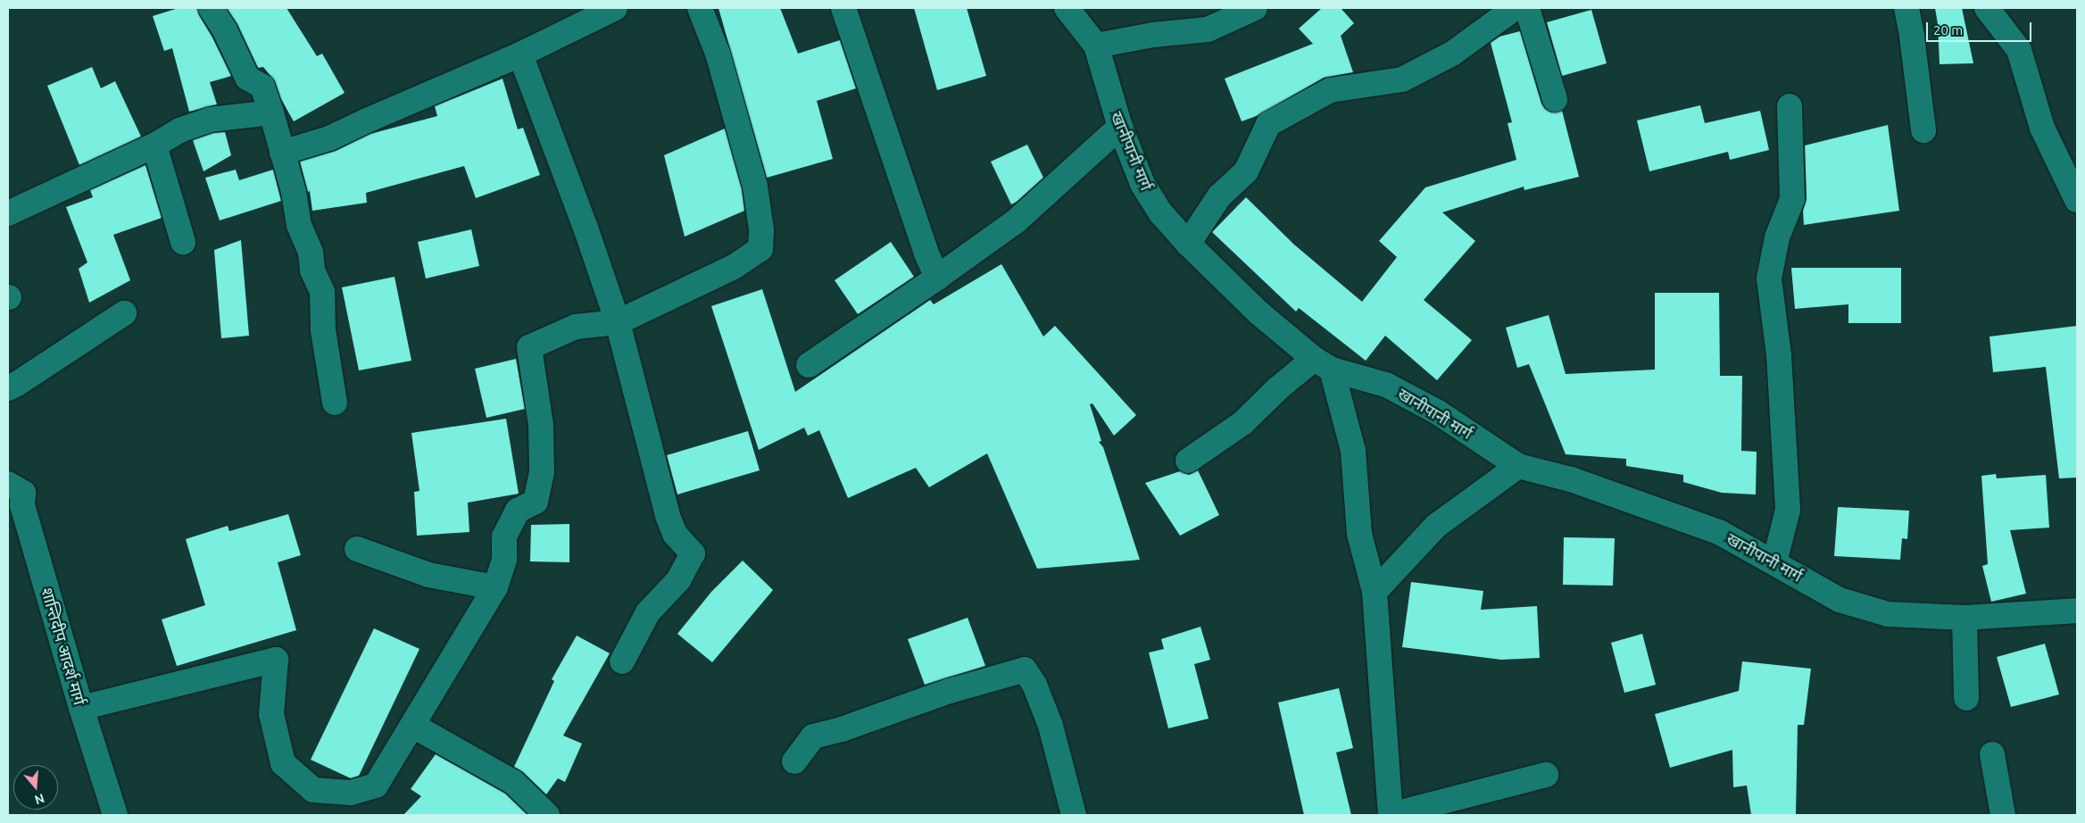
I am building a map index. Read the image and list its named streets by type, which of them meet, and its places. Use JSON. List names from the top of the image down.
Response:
{
  "streets": {
    "street": ["खानीपानी मार्ग", "शान्तिदीप आदर्श मार्ग"]
  },
  "scale_bar": "20 m",
  "north": "bottom"
}
